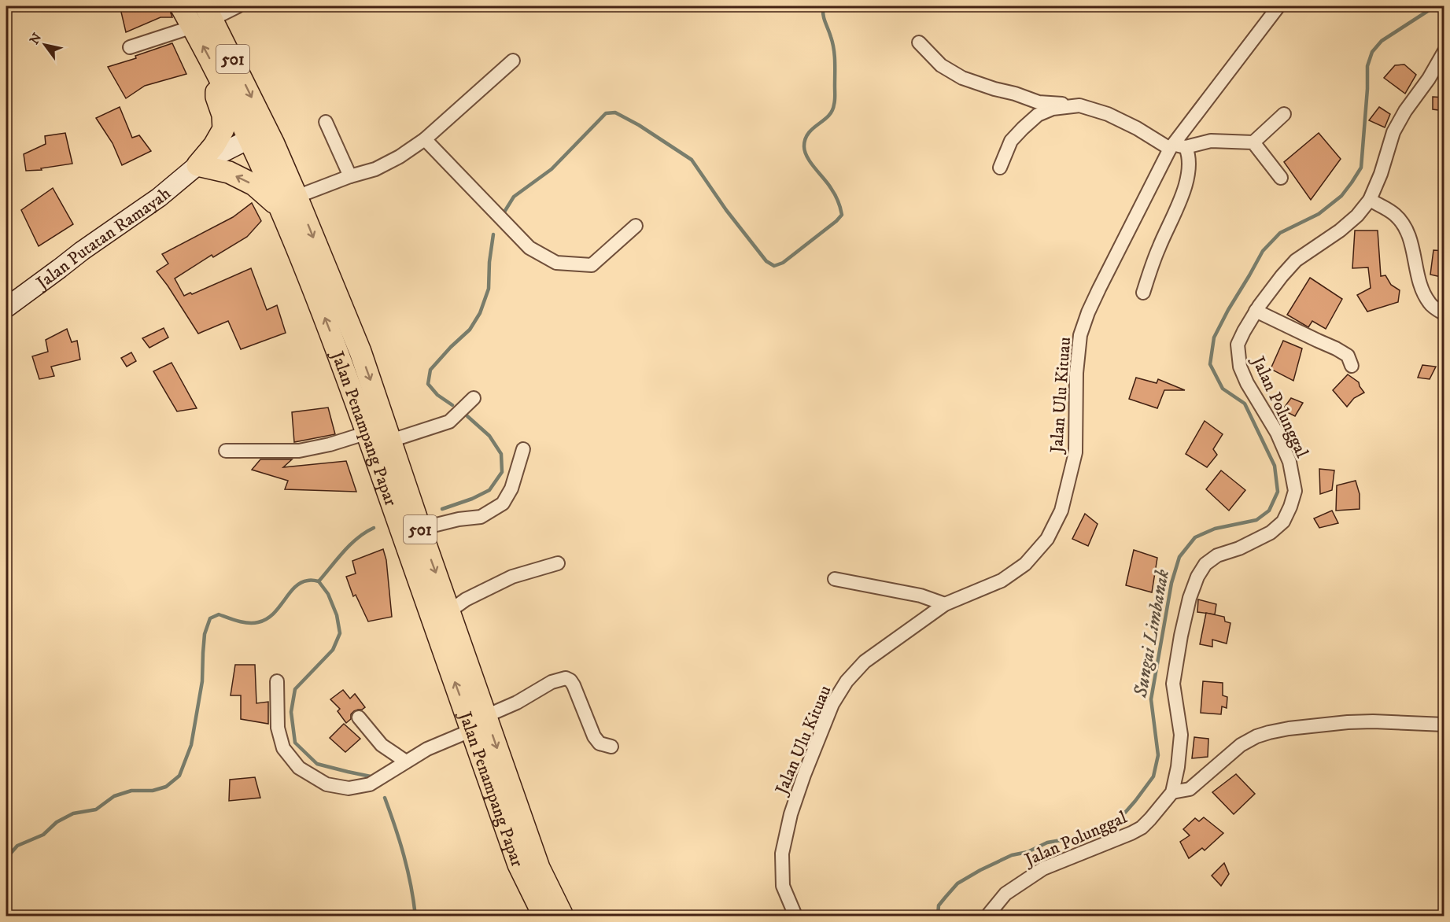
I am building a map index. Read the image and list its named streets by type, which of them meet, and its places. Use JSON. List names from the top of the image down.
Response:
{
  "streets": {
    "main road": ["501", "Jalan Putatan Ramayah", "Jalan Penampang Papar"],
    "street": ["Jalan Ulu Kituau", "Jalan Polunggal"]
  },
  "crossings": [
    ["Jalan Putatan Ramayah", "Jalan Penampang Papar"]
  ],
  "water": ["Sungai Limbanak"],
  "north": "top left"
}
